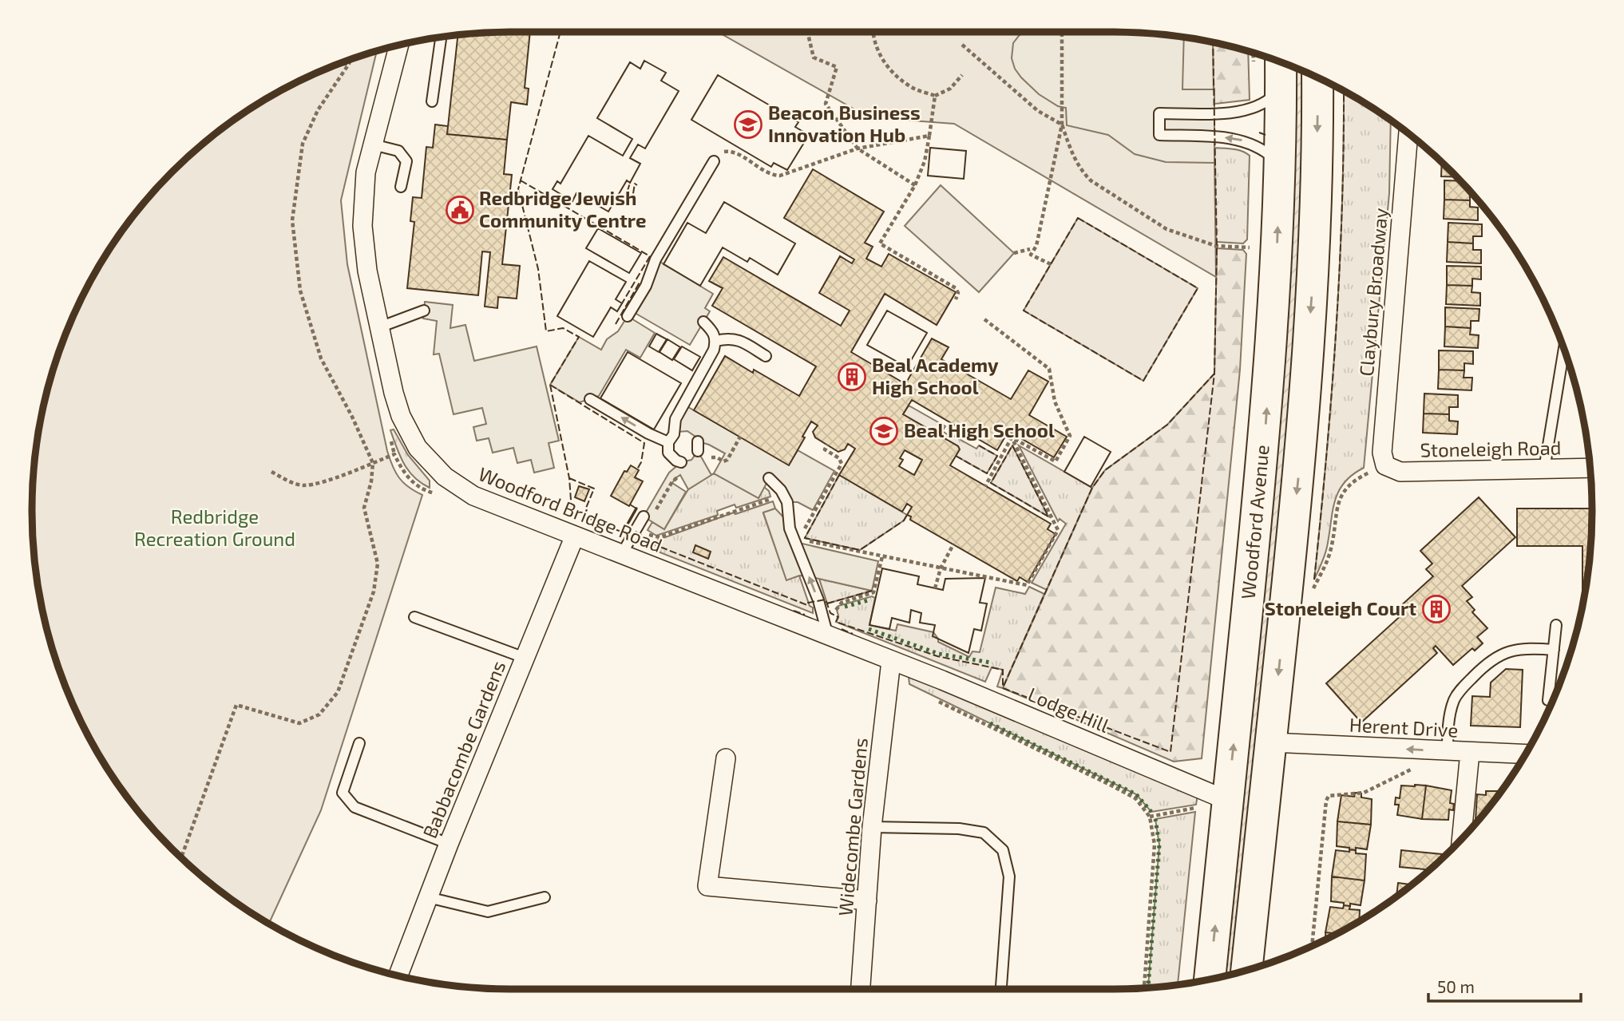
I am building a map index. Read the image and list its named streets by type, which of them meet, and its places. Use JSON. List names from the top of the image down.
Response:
{
  "streets": {
    "highway": ["Woodford Avenue"],
    "street": [
      "Claybury Broadway",
      "Stoneleigh Road",
      "Woodford Bridge Road",
      "Lodge Hill",
      "Herent Drive",
      "Babbacombe Gardens",
      "Widecombe Gardens"
    ]
  },
  "crossings": [
    ["Claybury Broadway", "Stoneleigh Road"],
    ["Woodford Bridge Road", "Lodge Hill"],
    ["Woodford Bridge Road", "Babbacombe Gardens"],
    ["Woodford Bridge Road", "Widecombe Gardens"],
    ["Woodford Avenue", "Lodge Hill"],
    ["Woodford Avenue", "Herent Drive"],
    ["Lodge Hill", "Widecombe Gardens"]
  ],
  "one_way": ["Herent Drive"],
  "parks": ["Redbridge Recreation Ground"],
  "places": {
    "school or university": ["Beacon Business Innovation Hub", "Beal High School"],
    "public building": ["Redbridge Jewish Community Centre"],
    "building": ["Beal Academy High School", "Stoneleigh Court"]
  },
  "scale_bar": "50 m"
}
